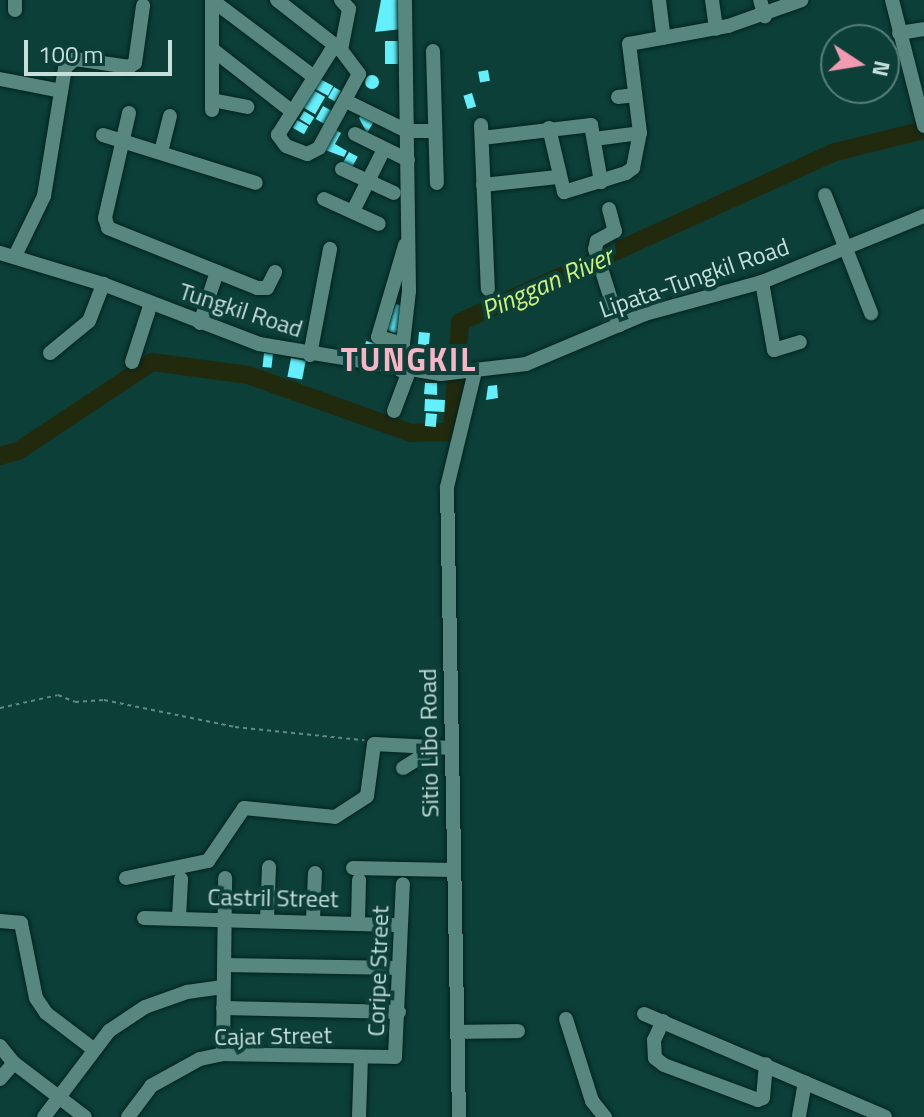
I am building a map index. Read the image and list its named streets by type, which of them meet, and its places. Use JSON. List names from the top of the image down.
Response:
{
  "streets": {
    "street": [
      "Lipata-Tungkil Road",
      "Tungkil Road",
      "Sitio Libo Road",
      "Castril Street",
      "Coripe Street",
      "Cajar Street"
    ]
  },
  "crossings": [
    ["Lipata-Tungkil Road", "Tungkil Road"],
    ["Lipata-Tungkil Road", "Sitio Libo Road"],
    ["Tungkil Road", "Sitio Libo Road"],
    ["Castril Street", "Coripe Street"],
    ["Coripe Street", "Cajar Street"]
  ],
  "districts": ["TUNGKIL"],
  "water": ["Pinggan River"],
  "scale_bar": "100 m",
  "north": "right"
}
